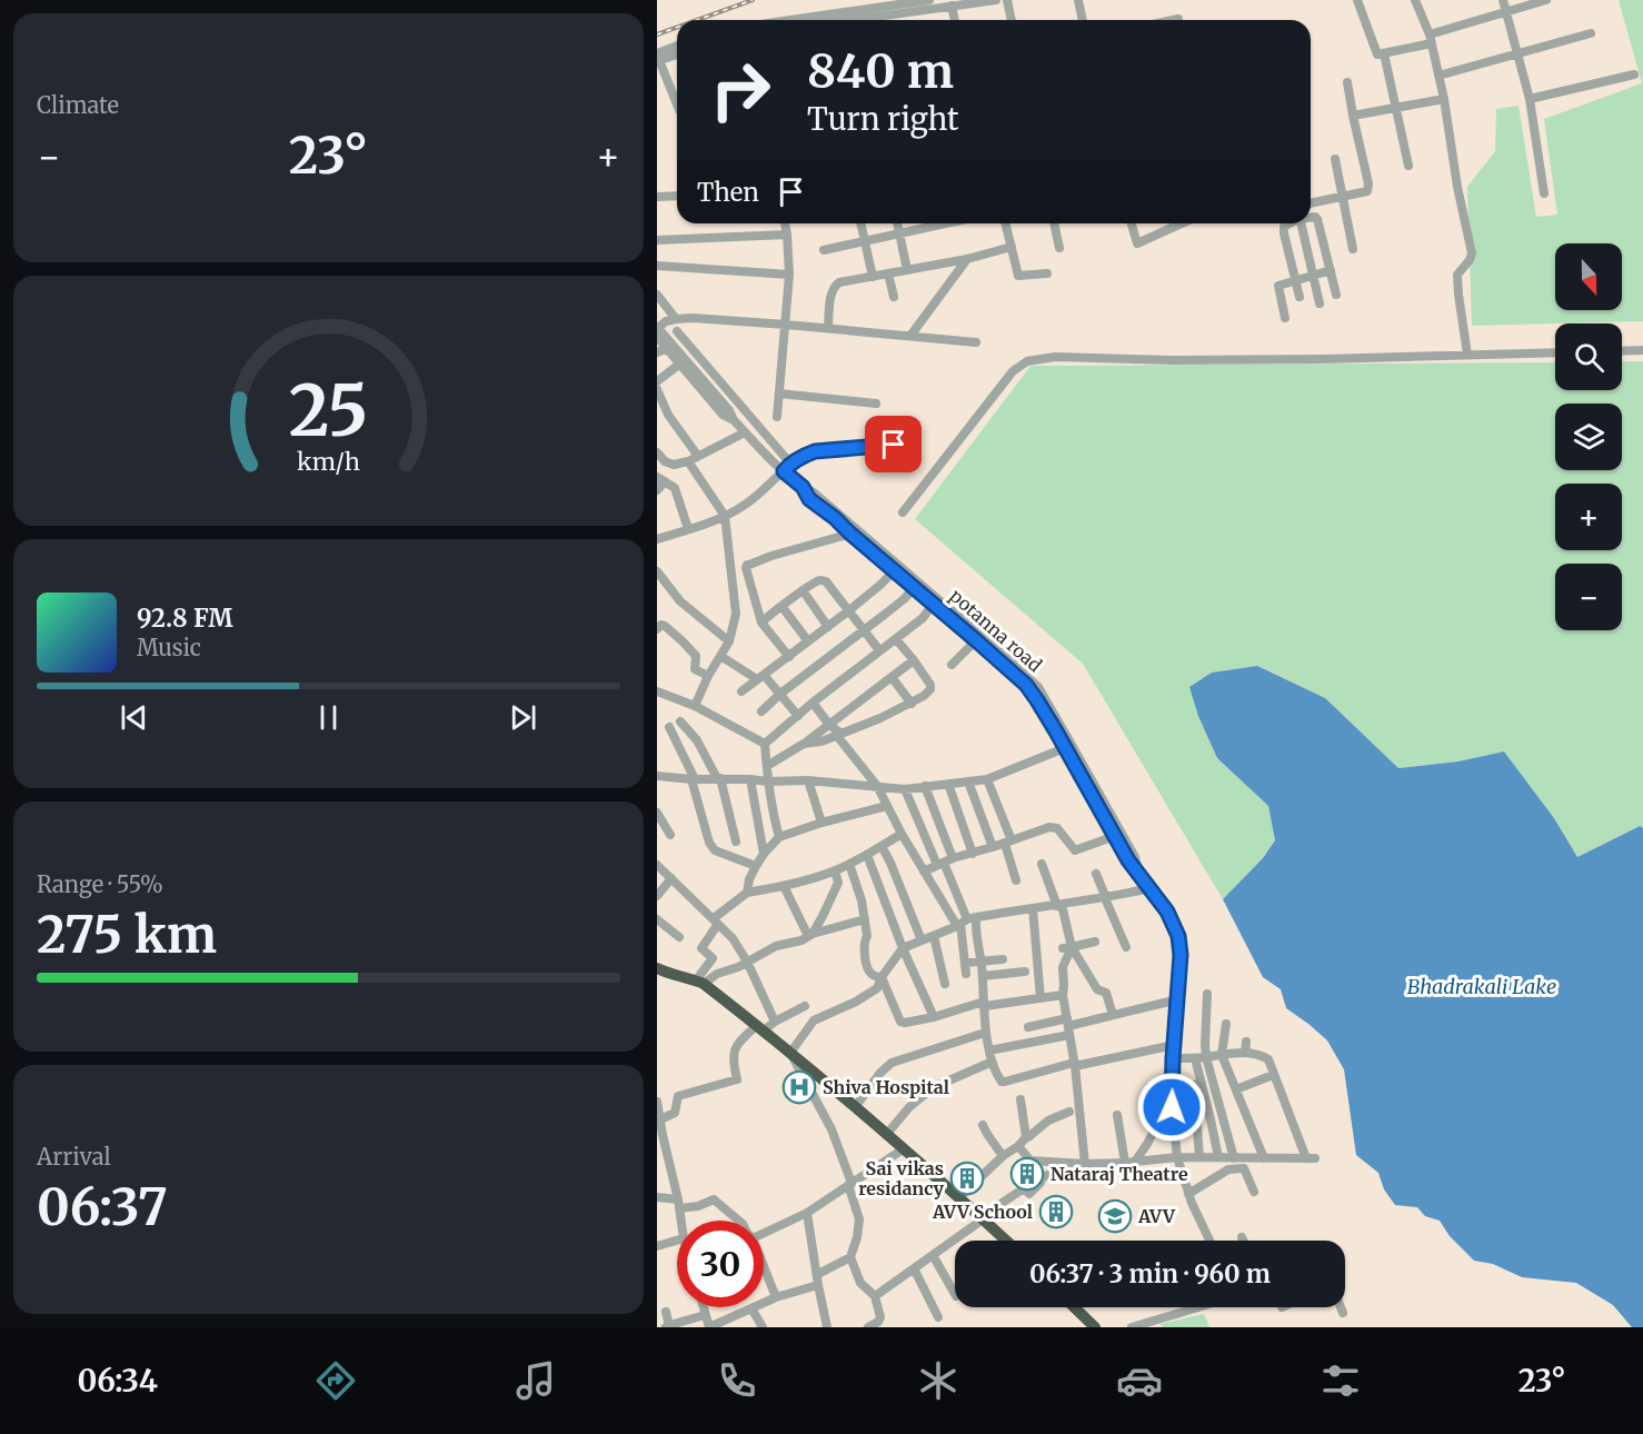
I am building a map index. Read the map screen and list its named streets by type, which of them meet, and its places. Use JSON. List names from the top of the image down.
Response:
{
  "streets": {
    "street": ["potanna road"]
  },
  "water": ["Bhadrakali Lake"],
  "places": {
    "hospital": ["Shiva Hospital"],
    "building": ["Nataraj Theatre", "Sai vikas residancy", "AVV School"],
    "school or university": ["AVV"]
  },
  "north": "bottom",
  "page": {
    "tile": [
      "Climate",
      ["Range · 55%", "275 km"],
      ["Arrival", "06:37"]
    ],
    "turn": ["840 m", "Turn right"],
    "heat": ["−", "23°", "+"],
    "then": "Then",
    "map_buttons": ["+", "−"],
    "song": ["92.8 FM", "Music"],
    "limit": "30",
    "trip": "06:37 · 3 min · 960 m",
    "tabs": ["06:34", "23°"],
    "gauge": ["25", "km/h"]
  }
}
